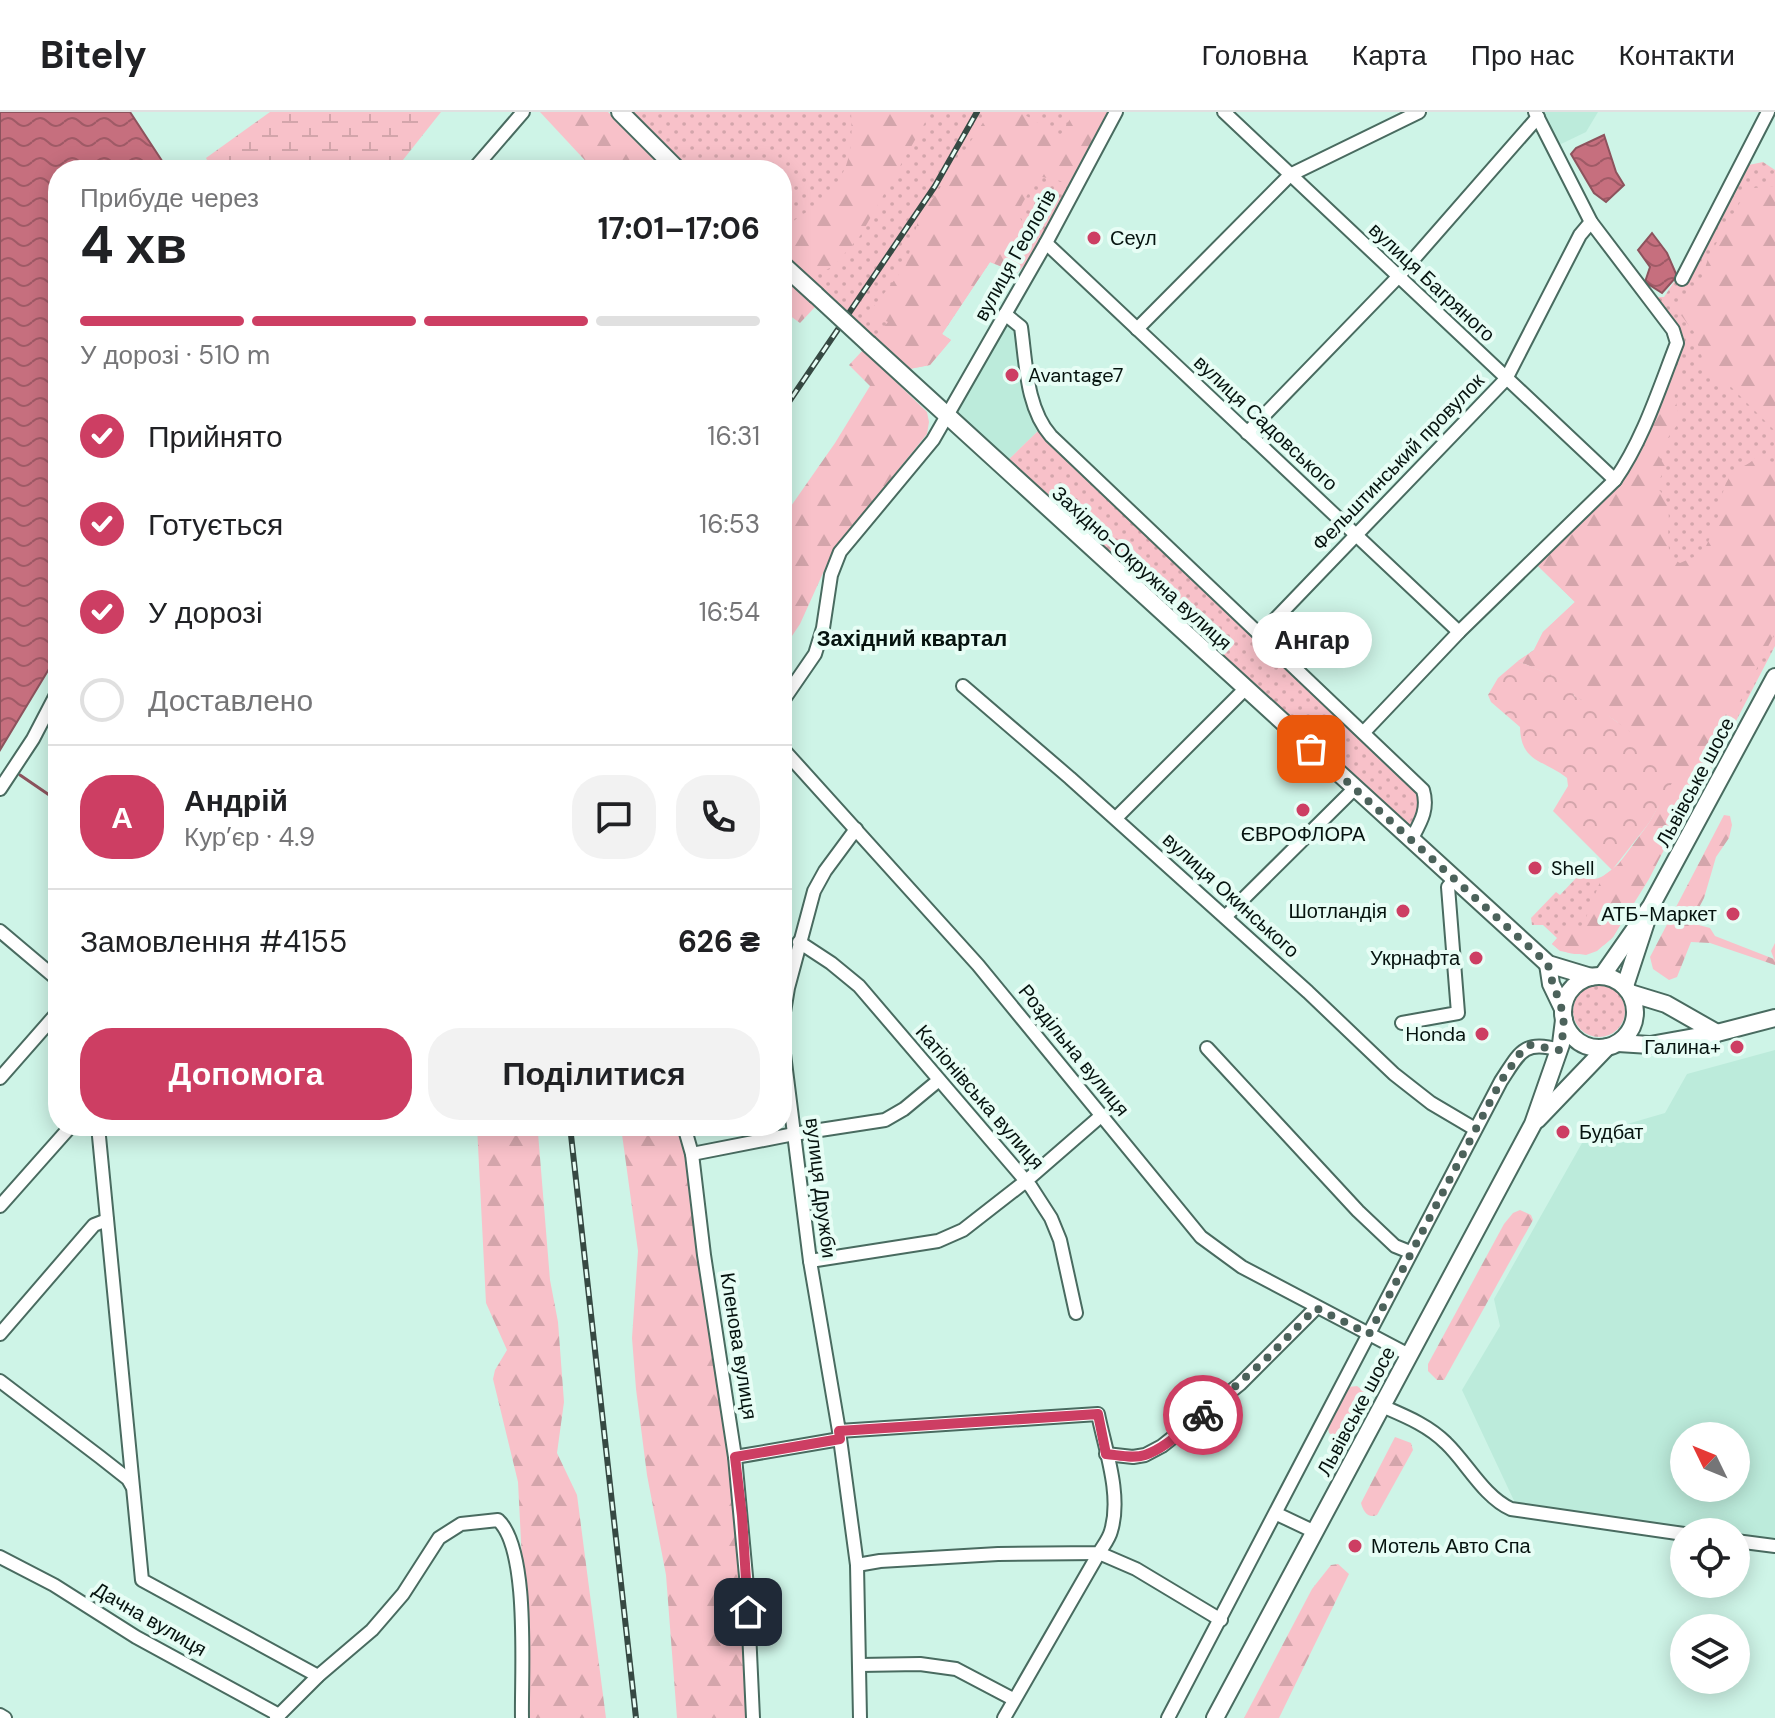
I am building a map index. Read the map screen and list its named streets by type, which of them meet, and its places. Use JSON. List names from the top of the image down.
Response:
{
  "streets": {
    "main road": ["Західно-Окружна вулиця", "Львівське шосе"],
    "street": [
      "вулиця Геологів",
      "вулиця Багряного",
      "вулиця Садовського",
      "Фельштинський провулок",
      "вулиця Окинського",
      "Роздільна вулиця",
      "Катіонівська вулиця",
      "вулиця Дружби",
      "Кленова вулиця",
      "Дачна вулиця"
    ]
  },
  "crossings": [
    ["вулиця Геологів", "вулиця Садовського"],
    ["вулиця Геологів", "Західно-Окружна вулиця"],
    ["вулиця Багряного", "Фельштинський провулок"],
    ["вулиця Садовського", "Фельштинський провулок"],
    ["Західно-Окружна вулиця", "Львівське шосе"],
    ["Львівське шосе", "Роздільна вулиця"],
    ["Роздільна вулиця", "вулиця Дружби"],
    ["Катіонівська вулиця", "вулиця Дружби"]
  ],
  "districts": ["Західний квартал"],
  "places": [
    "Сеул",
    "Avantage7",
    "Ангар",
    "ЄВРОФЛОРА",
    "Shell",
    "Шотландія",
    "АТБ-Маркет",
    "Укрнафта",
    "Honda",
    "Галина+",
    "Будбат",
    "Мотель Авто Спа"
  ],
  "north": "top left",
  "page": {
    "header": "Bitely",
    "nav": [
      "Головна",
      "Карта",
      "Про нас",
      "Контакти"
    ],
    "heading": ["4 хв", "Прибуде через", "17:01–17:06"],
    "panel": [
      "Андрій",
      "Кур’єр · 4.9",
      "Замовлення #4155",
      "626 ₴"
    ],
    "bar": "У дорозі · 510 m",
    "list": [
      ["Прийнято", "16:31"],
      ["Готується", "16:53"],
      ["У дорозі", "16:54"],
      "Доставлено"
    ],
    "bubble": "Ангар",
    "round": "А",
    "buttons": ["Допомога", "Поділитися"]
  }
}
